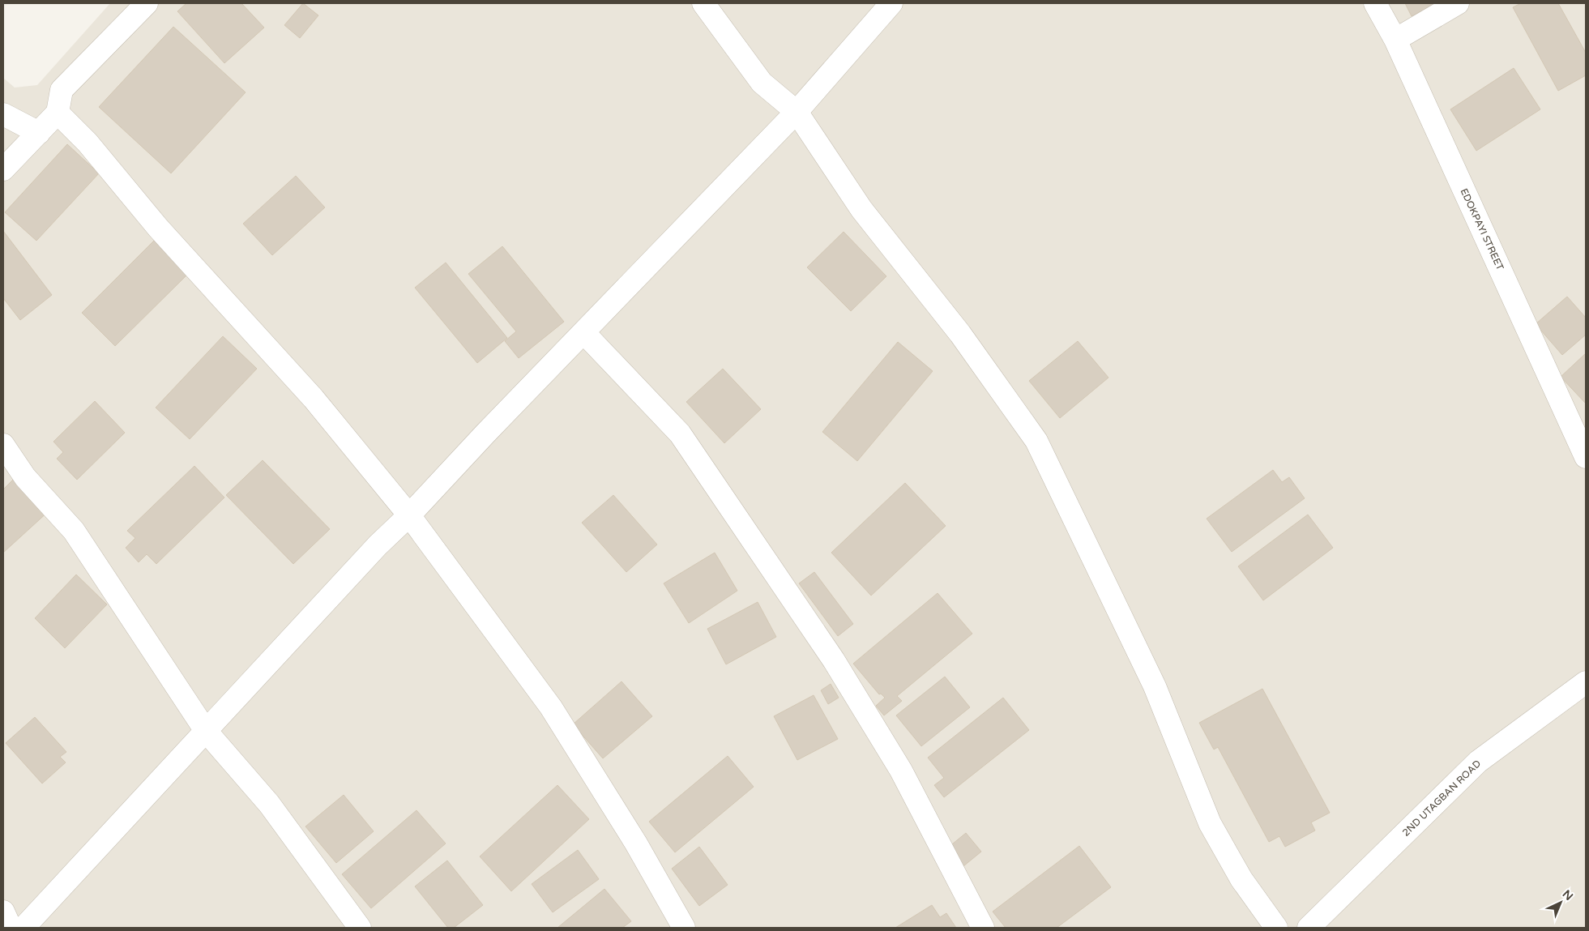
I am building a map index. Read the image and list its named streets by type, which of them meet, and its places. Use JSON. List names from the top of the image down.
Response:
{
  "streets": {
    "street": ["EDOKPAYI STREET", "2ND UTAGBAN ROAD"]
  },
  "north": "top right"
}
